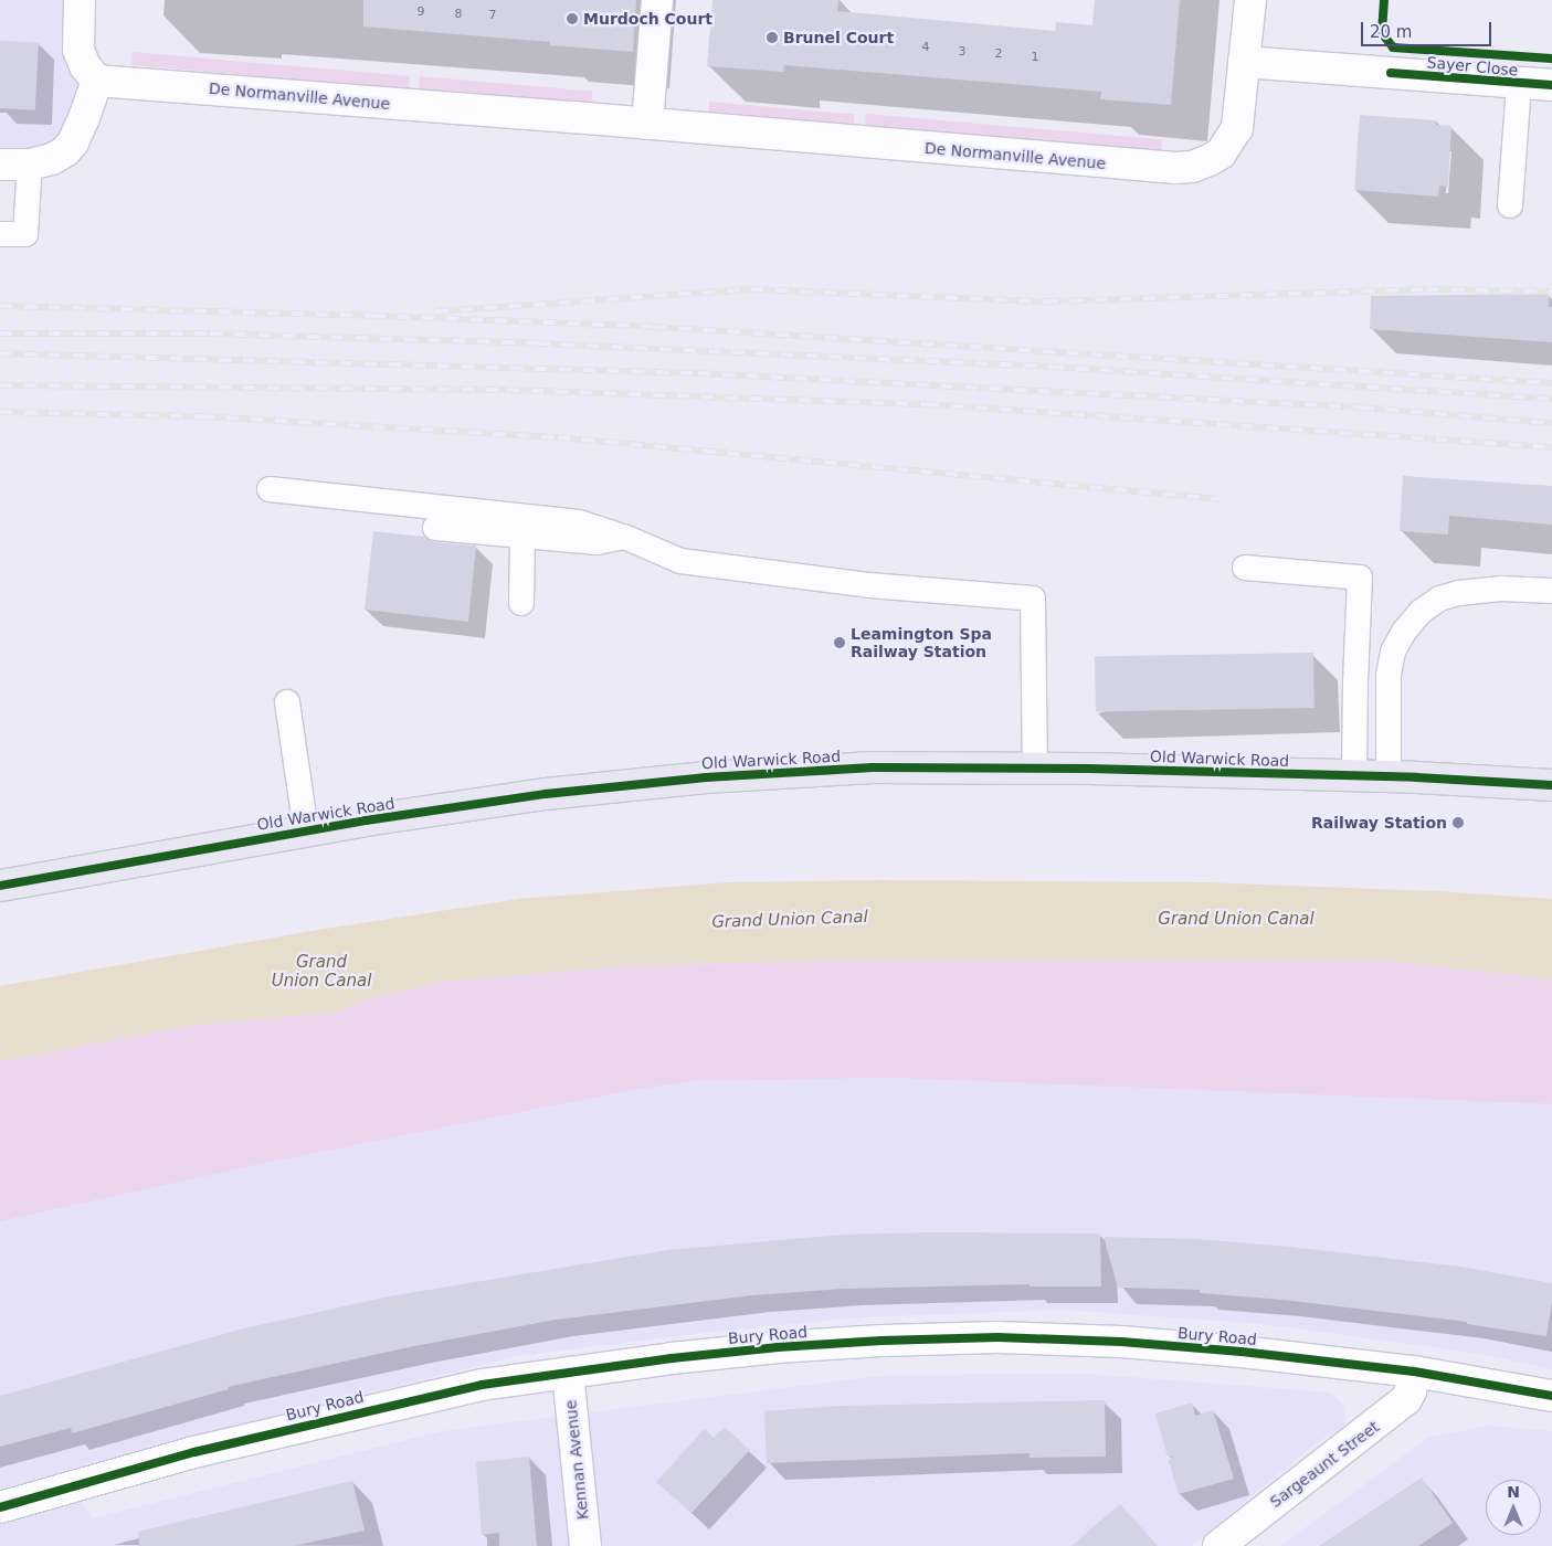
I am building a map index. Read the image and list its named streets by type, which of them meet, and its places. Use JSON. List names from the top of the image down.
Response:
{
  "streets": {
    "main road": ["Old Warwick Road"],
    "street": [
      "Sayer Close",
      "De Normanville Avenue",
      "Bury Road",
      "Kennan Avenue",
      "Sargeaunt Street"
    ]
  },
  "crossings": [
    ["Sayer Close", "De Normanville Avenue"],
    ["Bury Road", "Kennan Avenue"],
    ["Bury Road", "Sargeaunt Street"]
  ],
  "water": ["Grand Union Canal"],
  "places": [
    "Murdoch Court",
    "Brunel Court",
    "Leamington Spa Railway Station",
    "Railway Station"
  ],
  "house_numbers": [
    "9",
    "8",
    "7",
    "4",
    "3",
    "2",
    "1"
  ],
  "scale_bar": "20 m",
  "north": "top"
}
